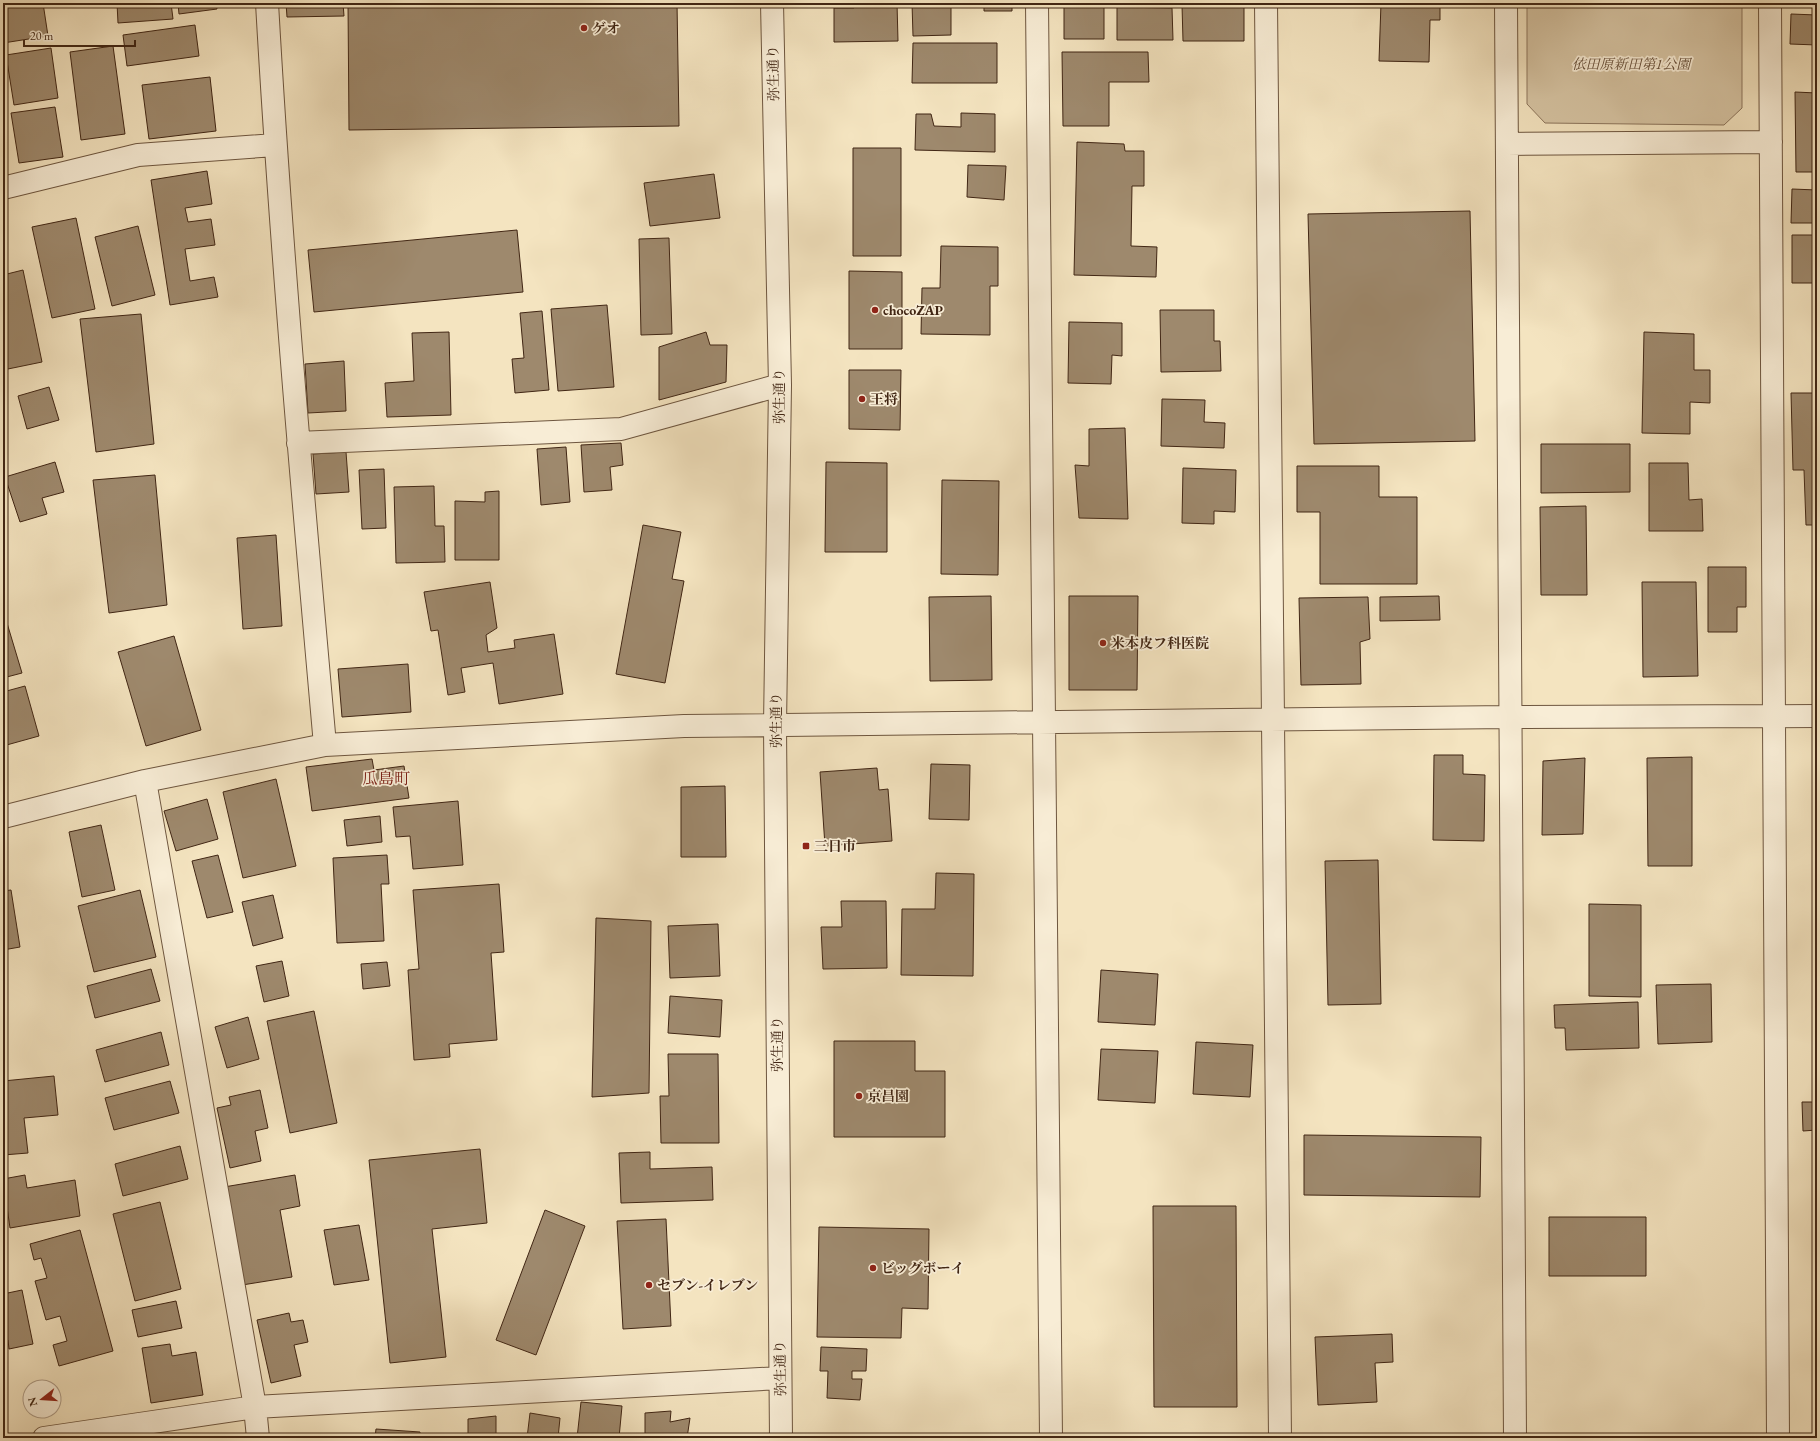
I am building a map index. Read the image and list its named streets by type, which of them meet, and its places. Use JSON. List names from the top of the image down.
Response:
{
  "streets": {
    "street": ["弥生通り"]
  },
  "districts": ["瓜島町"],
  "parks": ["依田原新田第1公園"],
  "places": {
    "other": [
      "ゲオ",
      "chocoZAP",
      "王将",
      "米本皮フ科医院",
      "京昌園",
      "ビッグボーイ",
      "セブン-イレブン"
    ],
    "transit": ["三日市"]
  },
  "scale_bar": "20 m",
  "north": "left"
}
